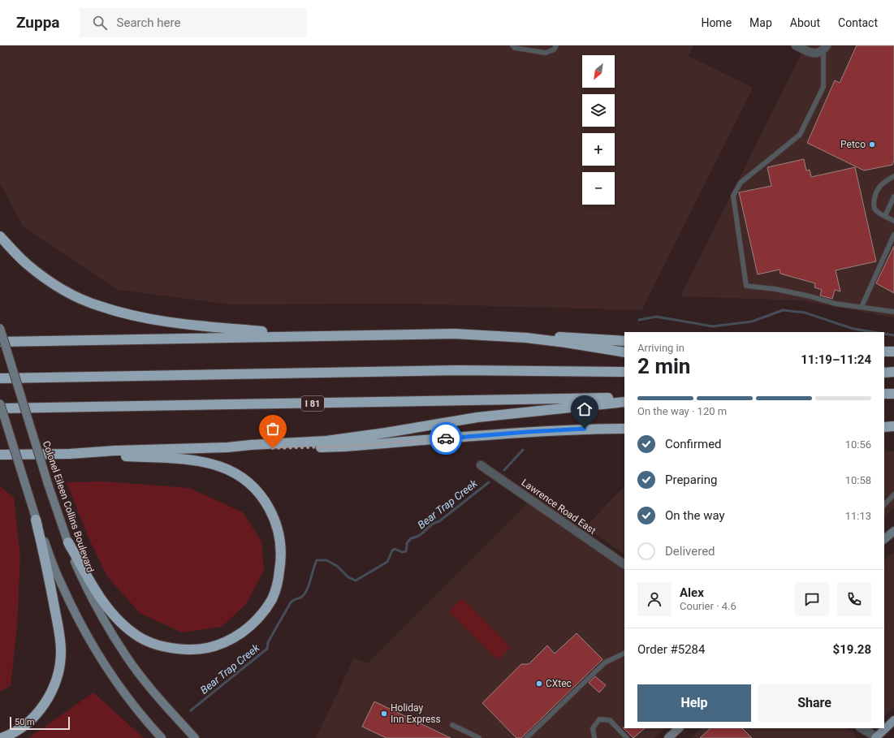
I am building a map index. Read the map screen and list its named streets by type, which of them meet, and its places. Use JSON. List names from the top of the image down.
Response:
{
  "streets": {
    "highway": ["I 81"],
    "main road": ["Colonel Eileen Collins Boulevard"],
    "street": ["Lawrence Road East"]
  },
  "water": ["Bear Trap Creek"],
  "places": ["Petco", "CXtec", "Holiday Inn Express"],
  "scale_bar": "50 m",
  "north": "bottom left",
  "page": {
    "header": "Zuppa",
    "search": "Search here",
    "nav": [
      "Home",
      "Map",
      "About",
      "Contact"
    ],
    "map_buttons": ["+", "−"],
    "heading": ["2 min", "Arriving in", "11:19–11:24"],
    "panel": [
      "Alex",
      "Courier · 4.6",
      "Order #5284",
      "$19.28"
    ],
    "bar": "On the way · 120 m",
    "list": [
      ["Confirmed", "10:56"],
      ["Preparing", "10:58"],
      ["On the way", "11:13"],
      "Delivered"
    ],
    "buttons": ["Help", "Share"],
    "scale": "50 m"
  }
}
